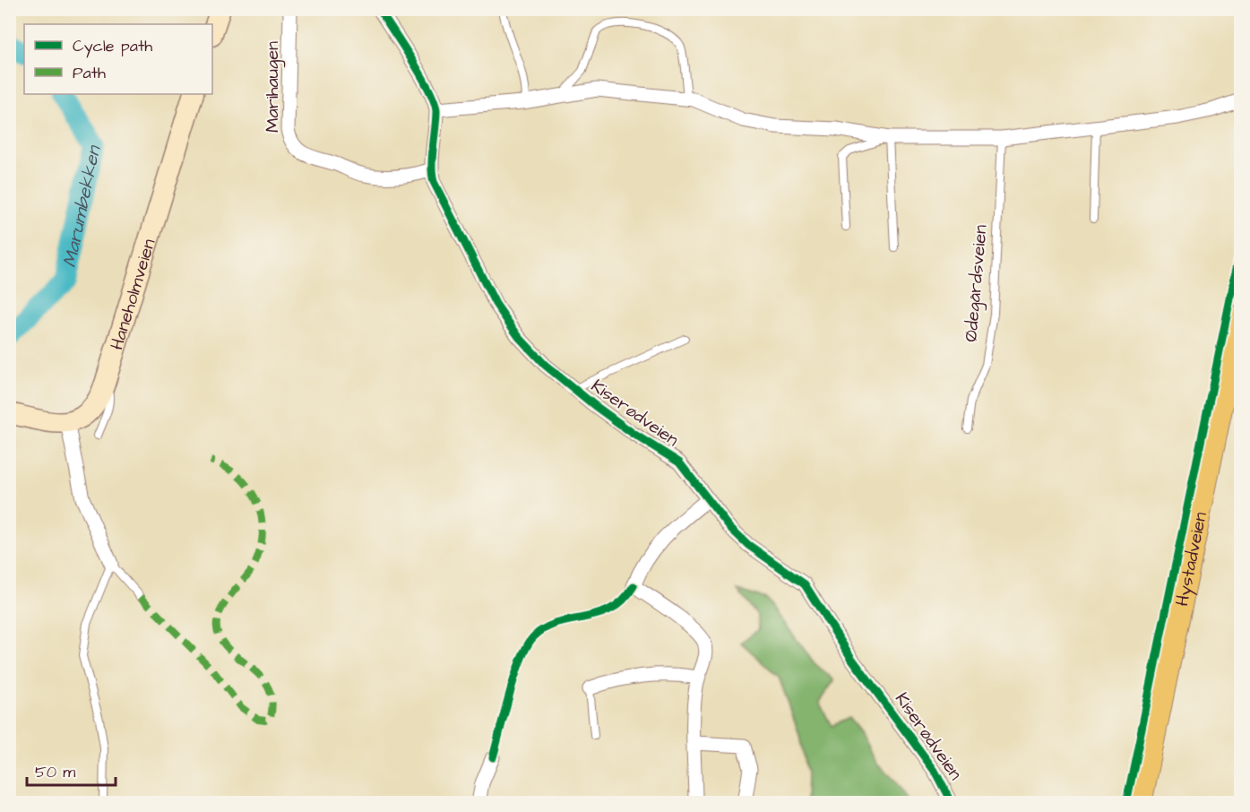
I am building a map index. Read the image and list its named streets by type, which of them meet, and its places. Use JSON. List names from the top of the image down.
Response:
{
  "streets": {
    "main road": ["Haneholmveien", "Hystadveien"],
    "street": ["Marihaugen", "Kiserødveien"],
    "lane": ["Ødegårdsveien"]
  },
  "crossings": [
    ["Marihaugen", "Kiserødveien"]
  ],
  "water": ["Marumbekken"],
  "legend": ["Cycle path", "Path"],
  "scale_bar": "50 m"
}
